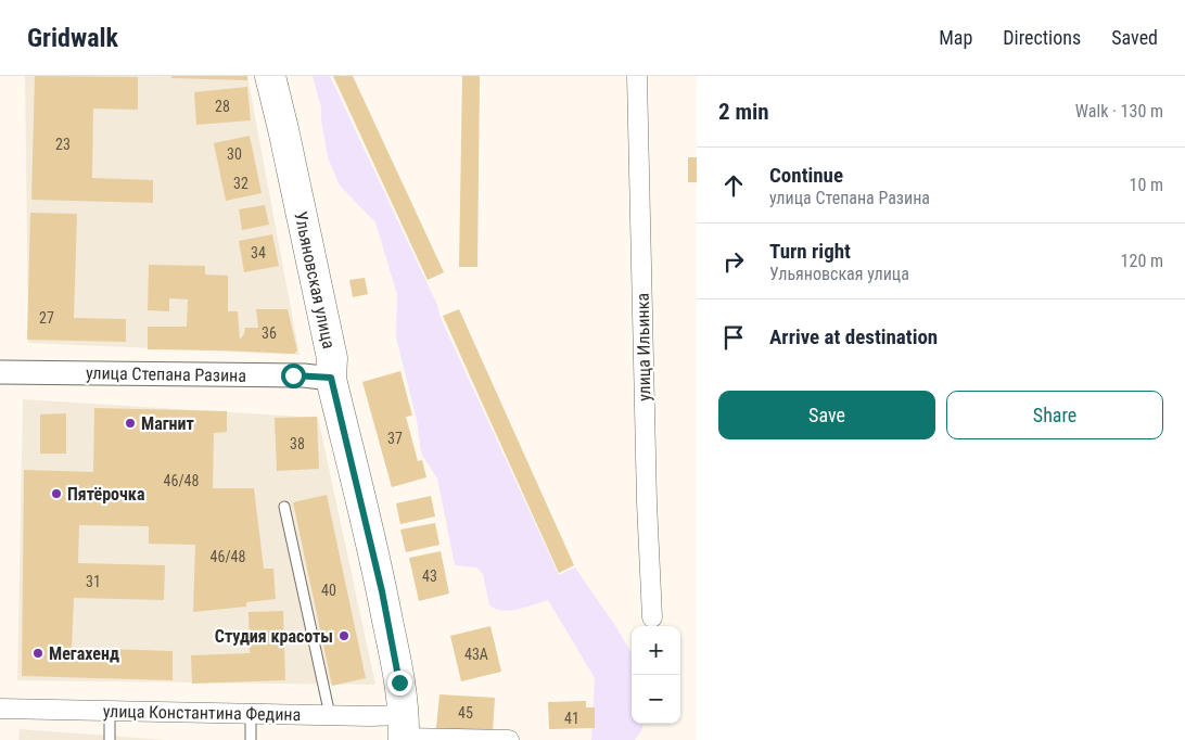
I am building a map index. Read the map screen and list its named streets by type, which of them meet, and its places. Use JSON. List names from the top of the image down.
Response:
{
  "streets": {
    "main road": ["Ульяновская улица"],
    "street": ["улица Ильинка", "улица Степана Разина", "улица Константина Федина"]
  },
  "crossings": [
    ["Ульяновская улица", "улица Степана Разина"],
    ["Ульяновская улица", "улица Константина Федина"]
  ],
  "places": [
    "Магнит",
    "Пятёрочка",
    "Студия красоты",
    "Мегахенд"
  ],
  "house_numbers": [
    "28",
    "23",
    "30",
    "32",
    "34",
    "27",
    "36",
    "37",
    "38",
    "46/48",
    "46/48",
    "43",
    "31",
    "40",
    "43А",
    "45",
    "41"
  ],
  "page": {
    "header": "Gridwalk",
    "nav": ["Map", "Directions", "Saved"],
    "heading": ["2 min", "Walk · 130 m"],
    "list": [
      ["Continue", "улица Степана Разина", "10 m"],
      ["Turn right", "Ульяновская улица", "120 m"],
      "Arrive at destination"
    ],
    "buttons": ["Save", "Share"],
    "map_buttons": ["+", "−"]
  }
}
